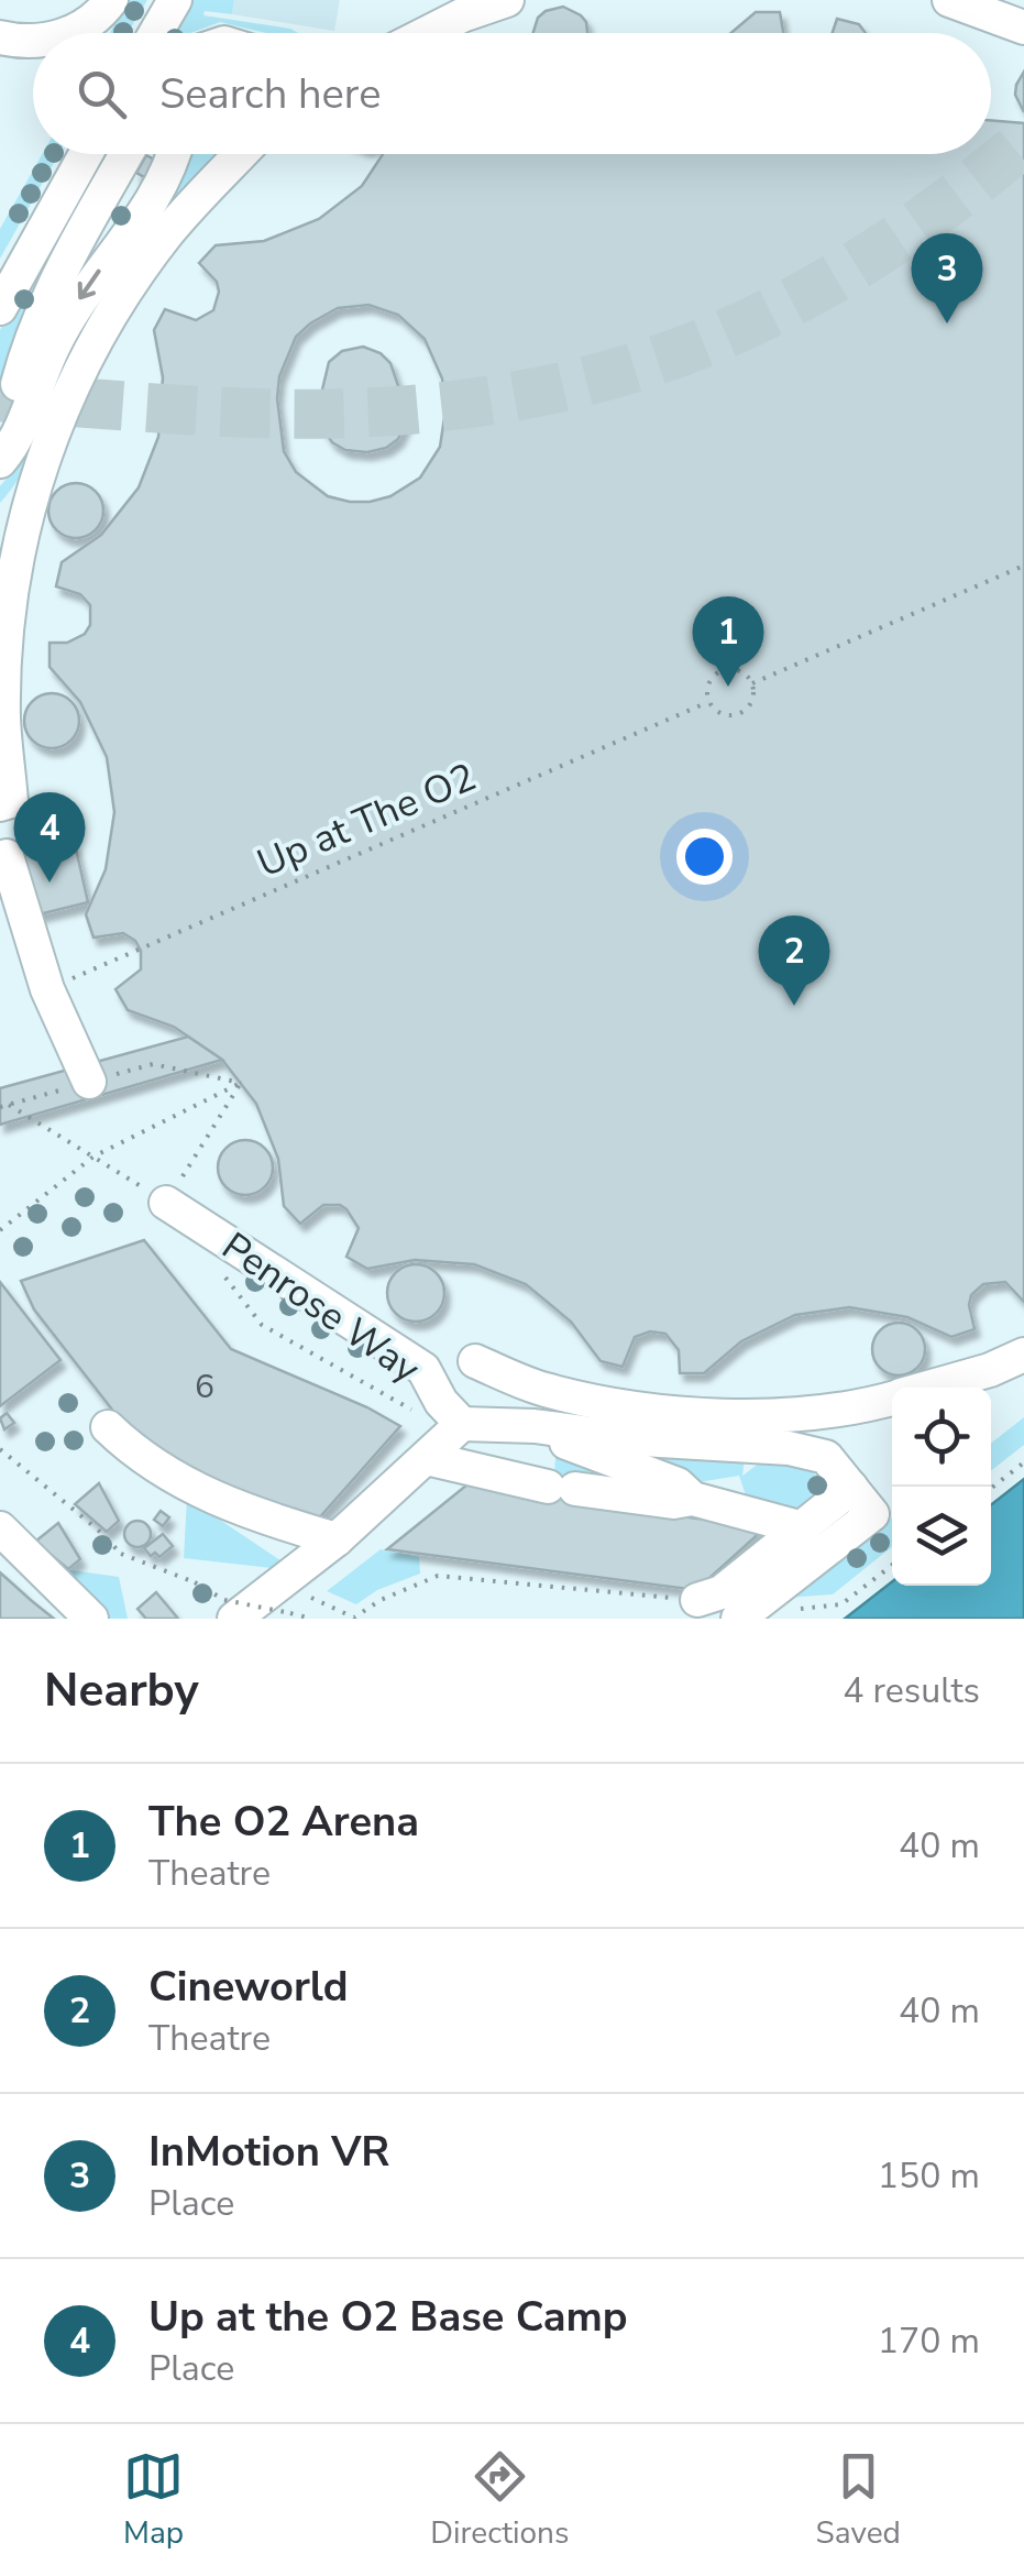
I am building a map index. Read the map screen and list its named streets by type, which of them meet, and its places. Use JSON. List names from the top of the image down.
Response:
{
  "streets": {
    "street": ["Penrose Way"],
    "path": ["Up at The O2"]
  },
  "house_numbers": ["6"],
  "page": {
    "search": "Search here",
    "pins": [
      "3",
      "1",
      "4",
      "2"
    ],
    "heading": ["Nearby", "4 results"],
    "list": [
      {
        "mark": "1",
        "name": "The O2 Arena",
        "note": "Theatre",
        "value": "40 m"
      },
      {
        "mark": "2",
        "name": "Cineworld",
        "note": "Theatre",
        "value": "40 m"
      },
      {
        "mark": "3",
        "name": "InMotion VR",
        "note": "Place",
        "value": "150 m"
      },
      {
        "mark": "4",
        "name": "Up at the O2 Base Camp",
        "note": "Place",
        "value": "170 m"
      }
    ],
    "nav": ["Map", "Directions", "Saved"]
  }
}
